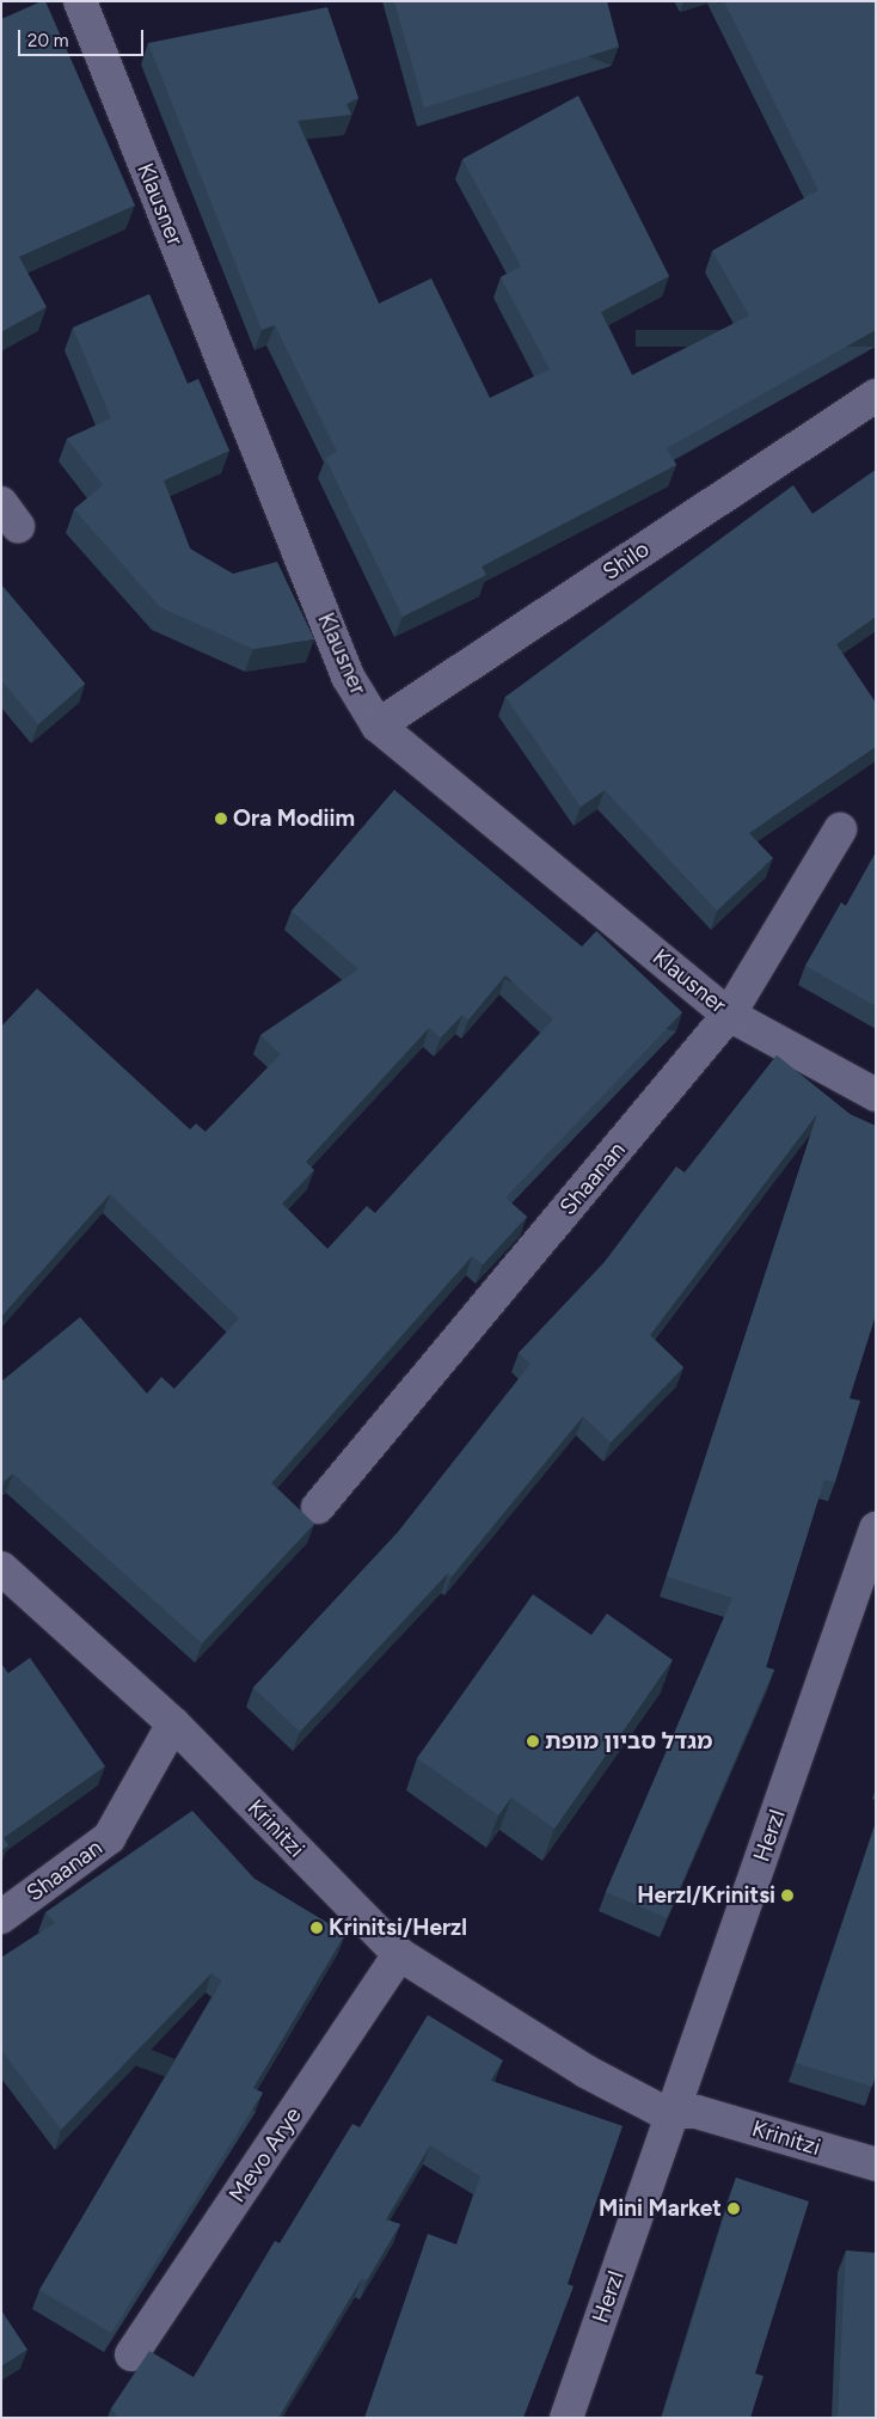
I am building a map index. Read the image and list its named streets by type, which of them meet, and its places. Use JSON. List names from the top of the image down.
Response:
{
  "streets": {
    "street": [
      "Klausner",
      "Shilo",
      "Shaanan",
      "Krinitzi",
      "Herzl",
      "Mevo Arye"
    ]
  },
  "crossings": [
    ["Klausner", "Shilo"],
    ["Klausner", "Shaanan"],
    ["Shaanan", "Krinitzi"],
    ["Krinitzi", "Herzl"],
    ["Krinitzi", "Mevo Arye"]
  ],
  "places": [
    "Ora Modiim",
    "מגדל סביון מופת",
    "Herzl/Krinitsi",
    "Krinitsi/Herzl",
    "Mini Market"
  ],
  "scale_bar": "20 m"
}
